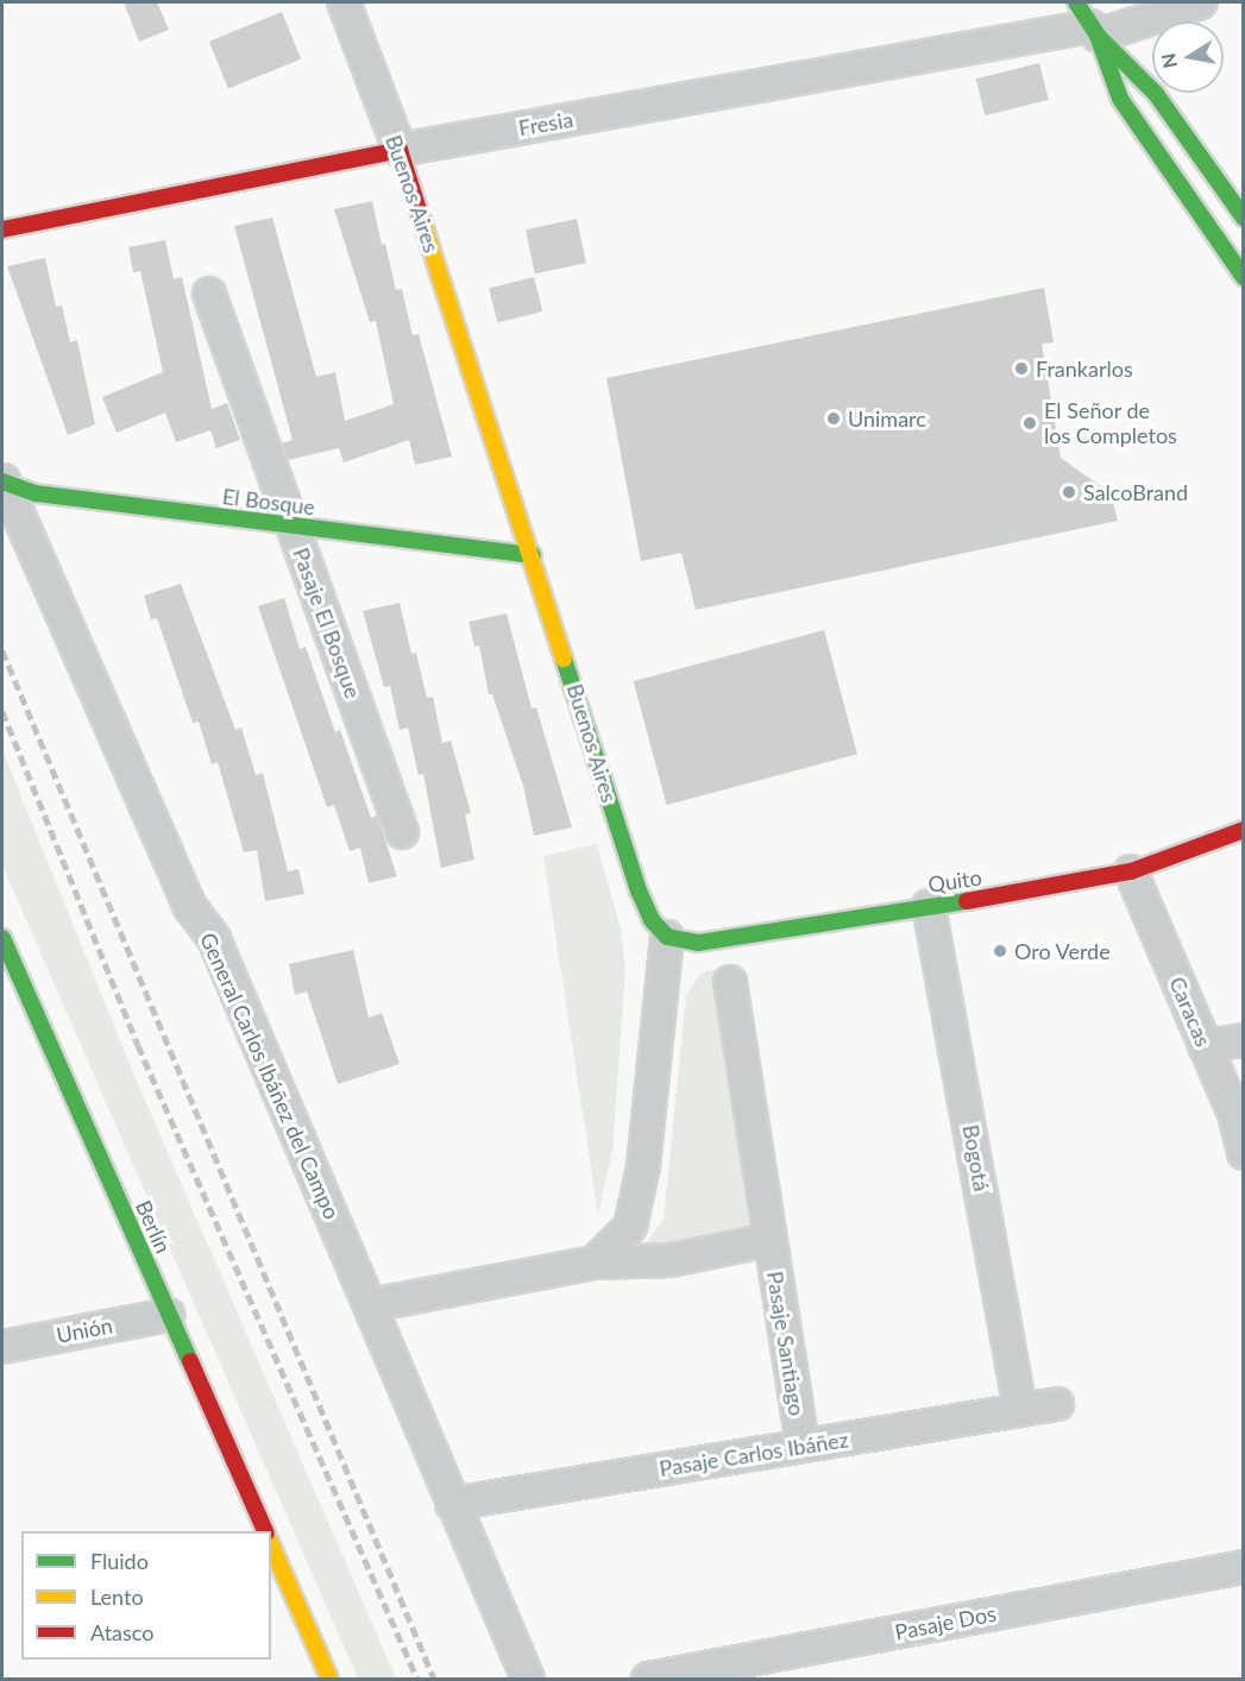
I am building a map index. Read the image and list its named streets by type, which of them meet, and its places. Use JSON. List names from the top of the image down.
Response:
{
  "streets": {
    "main road": [
      "Fresia",
      "Buenos Aires",
      "El Bosque",
      "Quito",
      "Berlín"
    ],
    "street": [
      "Pasaje El Bosque",
      "Caracas",
      "General Carlos Ibáñez del Campo",
      "Bogotá",
      "Unión",
      "Pasaje Santiago",
      "Pasaje Carlos Ibáñez",
      "Pasaje Dos"
    ]
  },
  "crossings": [
    ["Fresia", "Buenos Aires"],
    ["Buenos Aires", "El Bosque"],
    ["Buenos Aires", "Quito"],
    ["El Bosque", "Pasaje El Bosque"],
    ["El Bosque", "General Carlos Ibáñez del Campo"],
    ["Quito", "Caracas"],
    ["Quito", "Bogotá"],
    ["General Carlos Ibáñez del Campo", "Pasaje Carlos Ibáñez"],
    ["Bogotá", "Pasaje Carlos Ibáñez"],
    ["Berlín", "Unión"],
    ["Pasaje Santiago", "Pasaje Carlos Ibáñez"]
  ],
  "places": [
    "Frankarlos",
    "Unimarc",
    "El Señor de los Completos",
    "SalcoBrand",
    "Oro Verde"
  ],
  "legend": ["Fluido", "Lento", "Atasco"],
  "north": "left"
}
